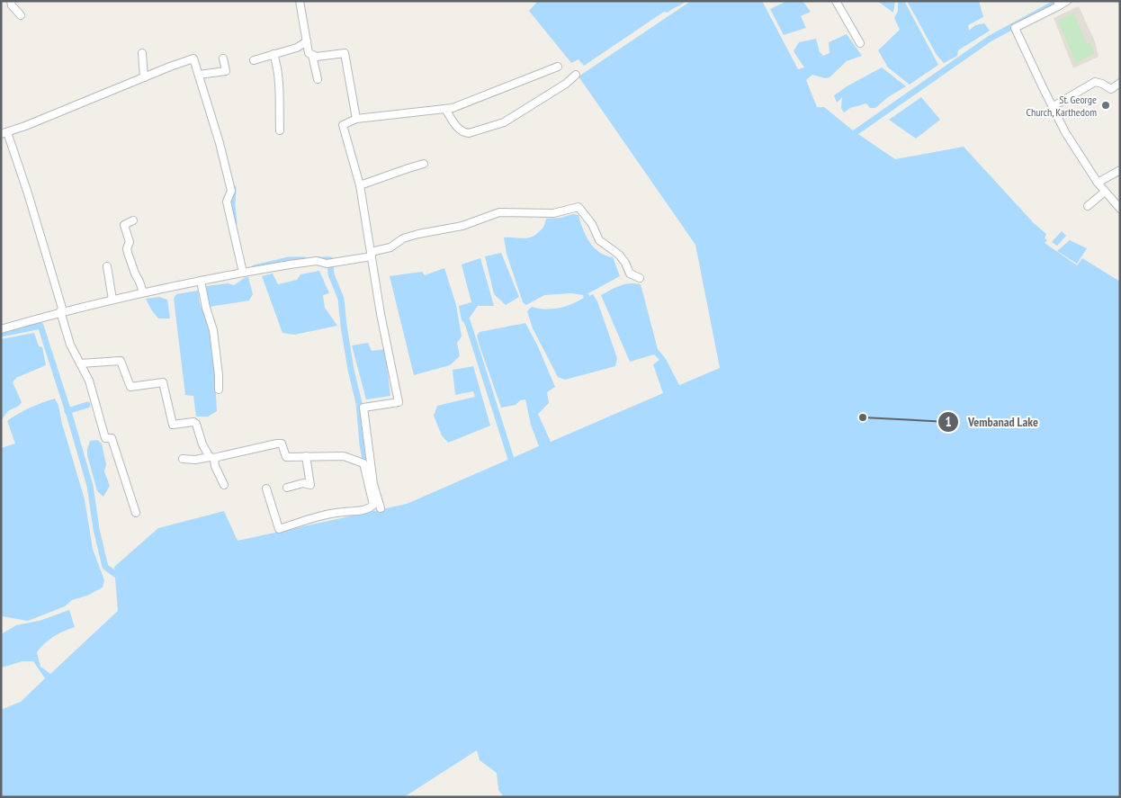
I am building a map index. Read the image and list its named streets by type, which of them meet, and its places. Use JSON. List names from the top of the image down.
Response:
{
  "places": ["St. George Church, Karthedom", "Vembanad Lake"]
}
